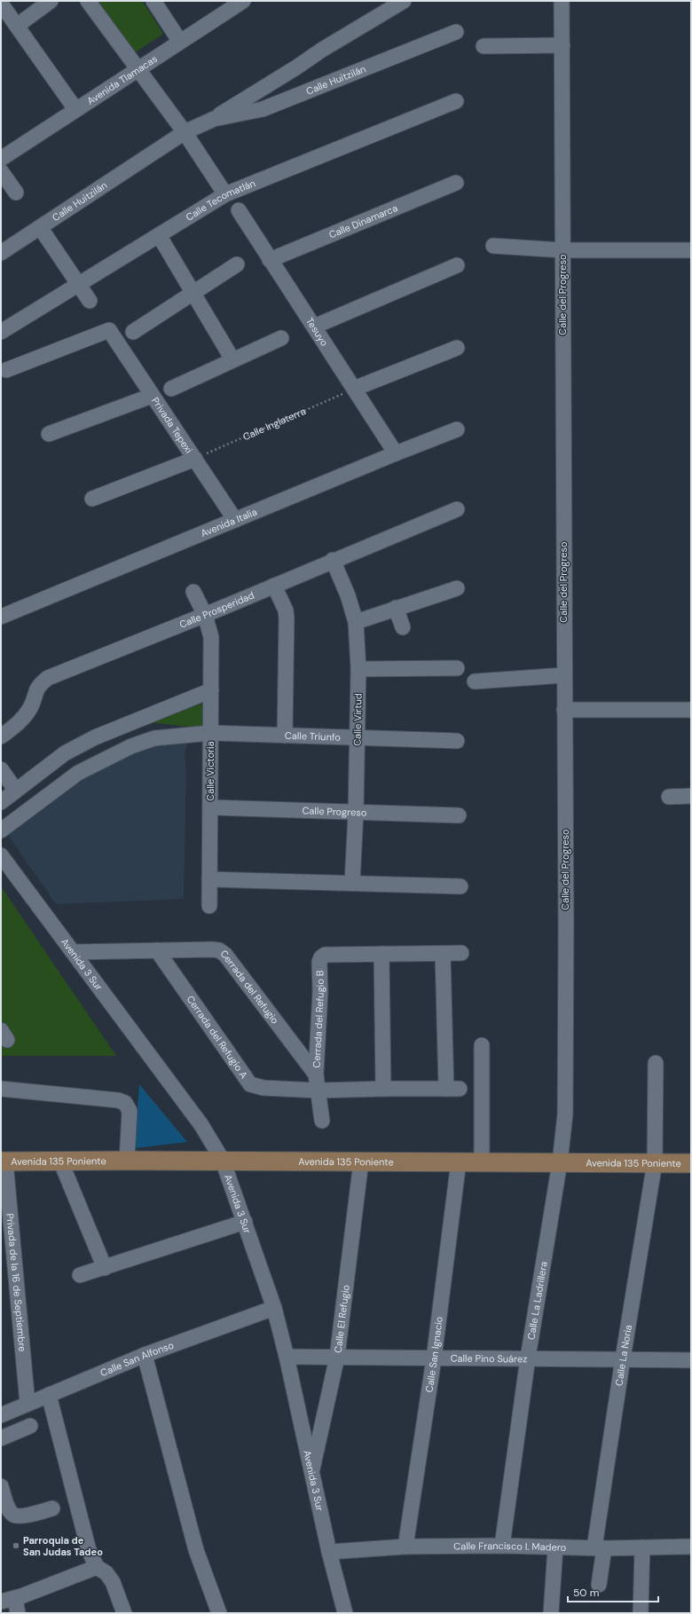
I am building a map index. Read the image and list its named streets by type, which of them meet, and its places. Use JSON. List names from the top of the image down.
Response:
{
  "streets": {
    "main road": ["Avenida 135 Poniente"],
    "street": [
      "Calle Huitzilán",
      "Avenida Tlamacas",
      "Calle Tecomatlán",
      "Calle Dinamarca",
      "Calle del Progreso",
      "Tesuyo",
      "Privada Tepexi",
      "Avenida Italia",
      "Calle Prosperidad",
      "Calle Virtud",
      "Calle Triunfo",
      "Calle Victoria",
      "Calle Progreso",
      "Avenida 3 Sur",
      "Cerrada del Refugio",
      "Cerrada del Refugio B",
      "Cerrada del Refugio A",
      "Privada de la 16 de Septiembre",
      "Calle La Ladrillera",
      "Calle El Refugio",
      "Calle San Ignacio",
      "Calle La Noria",
      "Calle Pino Suárez",
      "Calle San Alfonso",
      "Calle Francisco I. Madero"
    ],
    "path": ["Calle Inglaterra"]
  },
  "crossings": [
    ["Calle Dinamarca", "Tesuyo"],
    ["Calle del Progreso", "Avenida 135 Poniente"],
    ["Calle del Progreso", "Calle La Ladrillera"],
    ["Tesuyo", "Calle Inglaterra"],
    ["Tesuyo", "Avenida Italia"],
    ["Calle Inglaterra", "Privada Tepexi"],
    ["Privada Tepexi", "Avenida Italia"],
    ["Calle Prosperidad", "Calle Virtud"],
    ["Calle Prosperidad", "Calle Victoria"],
    ["Calle Virtud", "Calle Triunfo"],
    ["Calle Virtud", "Calle Progreso"],
    ["Calle Triunfo", "Calle Victoria"],
    ["Calle Victoria", "Calle Progreso"],
    ["Avenida 3 Sur", "Cerrada del Refugio"],
    ["Avenida 3 Sur", "Avenida 135 Poniente"],
    ["Avenida 3 Sur", "Calle El Refugio"],
    ["Avenida 3 Sur", "Calle Pino Suárez"],
    ["Avenida 3 Sur", "Calle San Alfonso"],
    ["Avenida 3 Sur", "Calle Francisco I. Madero"],
    ["Cerrada del Refugio", "Cerrada del Refugio B"],
    ["Cerrada del Refugio", "Cerrada del Refugio A"],
    ["Cerrada del Refugio B", "Cerrada del Refugio A"],
    ["Avenida 135 Poniente", "Privada de la 16 de Septiembre"],
    ["Avenida 135 Poniente", "Calle La Ladrillera"],
    ["Avenida 135 Poniente", "Calle El Refugio"],
    ["Avenida 135 Poniente", "Calle San Ignacio"],
    ["Avenida 135 Poniente", "Calle La Noria"],
    ["Privada de la 16 de Septiembre", "Calle San Alfonso"],
    ["Calle La Ladrillera", "Calle Pino Suárez"],
    ["Calle La Ladrillera", "Calle Francisco I. Madero"],
    ["Calle El Refugio", "Calle Pino Suárez"],
    ["Calle San Ignacio", "Calle Pino Suárez"],
    ["Calle San Ignacio", "Calle Francisco I. Madero"],
    ["Calle La Noria", "Calle Pino Suárez"],
    ["Calle La Noria", "Calle Francisco I. Madero"]
  ],
  "places": ["Parroquia de San Judas Tadeo"],
  "scale_bar": "50 m"
}
